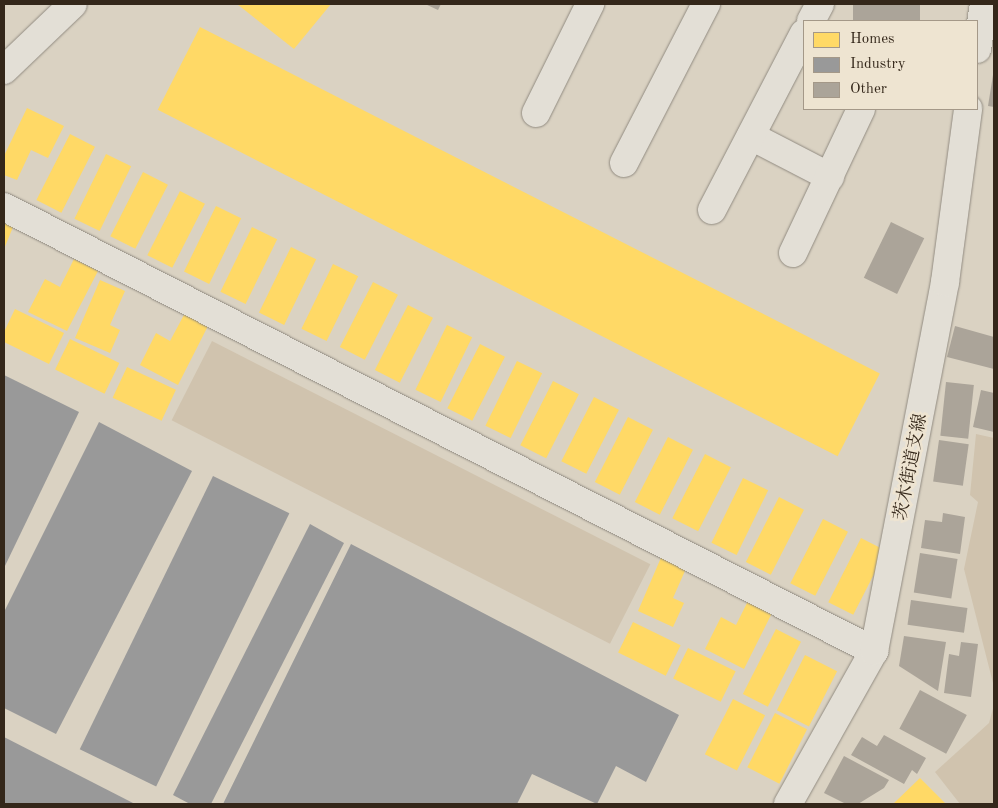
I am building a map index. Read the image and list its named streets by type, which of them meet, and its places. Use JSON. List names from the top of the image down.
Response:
{
  "streets": {
    "street": ["茨木街道支線"]
  },
  "legend": ["Homes", "Industry", "Other"]
}
